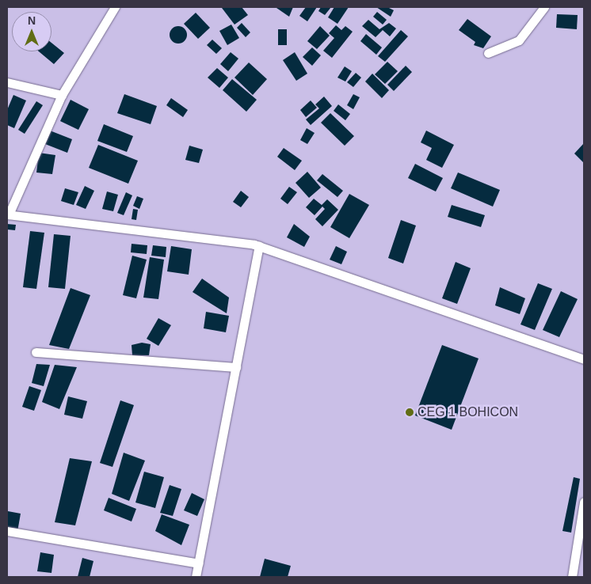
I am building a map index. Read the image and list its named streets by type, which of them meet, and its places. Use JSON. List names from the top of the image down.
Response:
{
  "places": ["CEG 1 BOHICON"],
  "north": "top"
}
